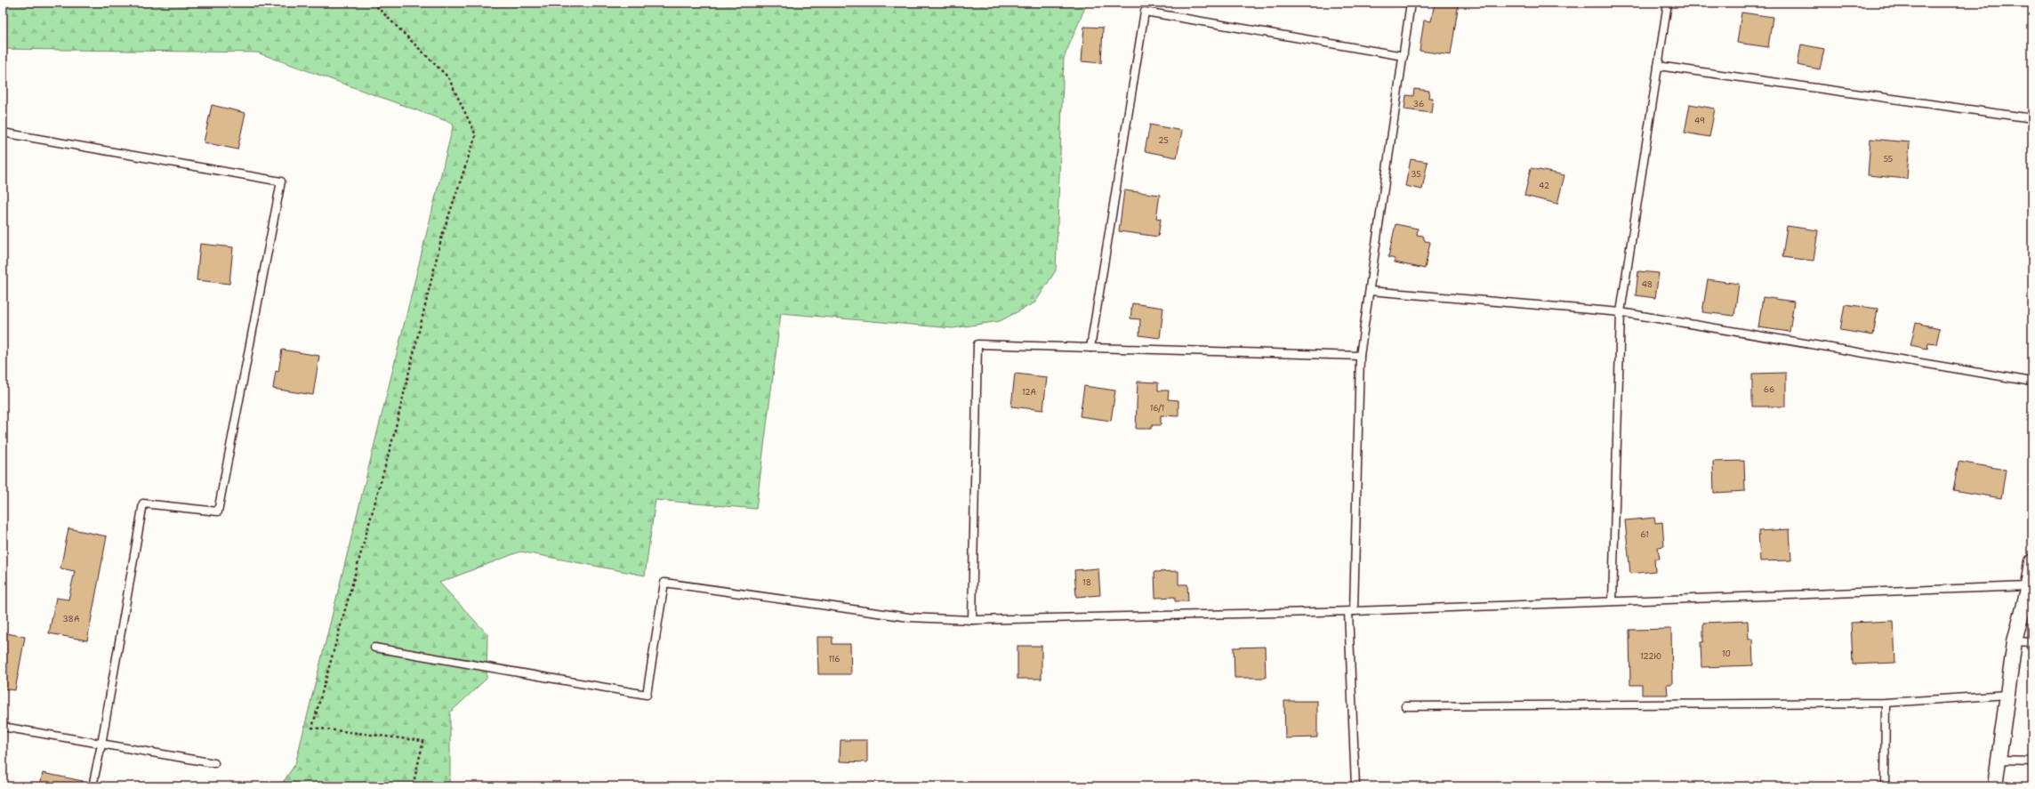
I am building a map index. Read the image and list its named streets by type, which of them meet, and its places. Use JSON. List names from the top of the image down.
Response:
{
  "house_numbers": [
    "36",
    "49",
    "25",
    "55",
    "35",
    "42",
    "48",
    "66",
    "12А",
    "16/1",
    "61",
    "18",
    "38А",
    "10",
    "122Ю",
    "116"
  ]
}
